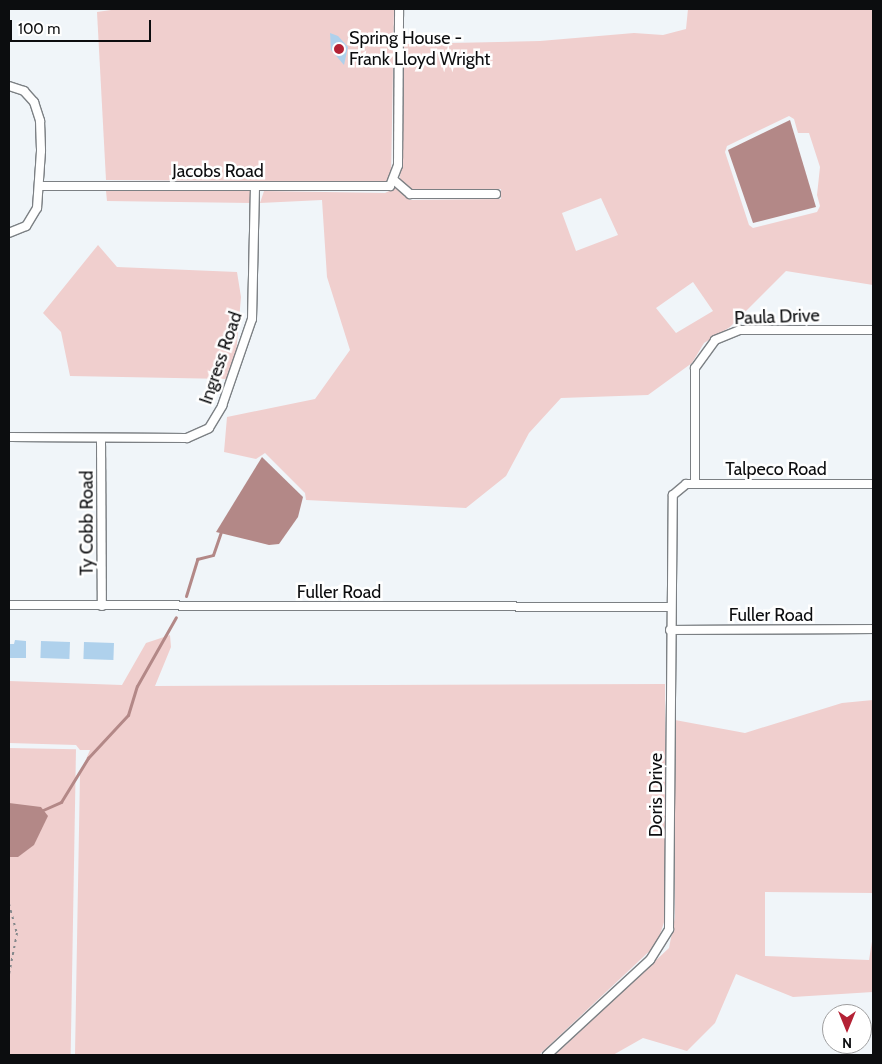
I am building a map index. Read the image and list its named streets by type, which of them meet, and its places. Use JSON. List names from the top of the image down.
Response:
{
  "streets": {
    "street": [
      "Jacobs Road",
      "Paula Drive",
      "Ingress Road",
      "Talpeco Road",
      "Ty Cobb Road",
      "Fuller Road",
      "Doris Drive"
    ]
  },
  "crossings": [
    ["Jacobs Road", "Ingress Road"],
    ["Paula Drive", "Talpeco Road"],
    ["Ingress Road", "Ty Cobb Road"],
    ["Talpeco Road", "Doris Drive"],
    ["Ty Cobb Road", "Fuller Road"],
    ["Fuller Road", "Doris Drive"]
  ],
  "places": ["Spring House - Frank Lloyd Wright"],
  "scale_bar": "100 m",
  "north": "bottom"
}
